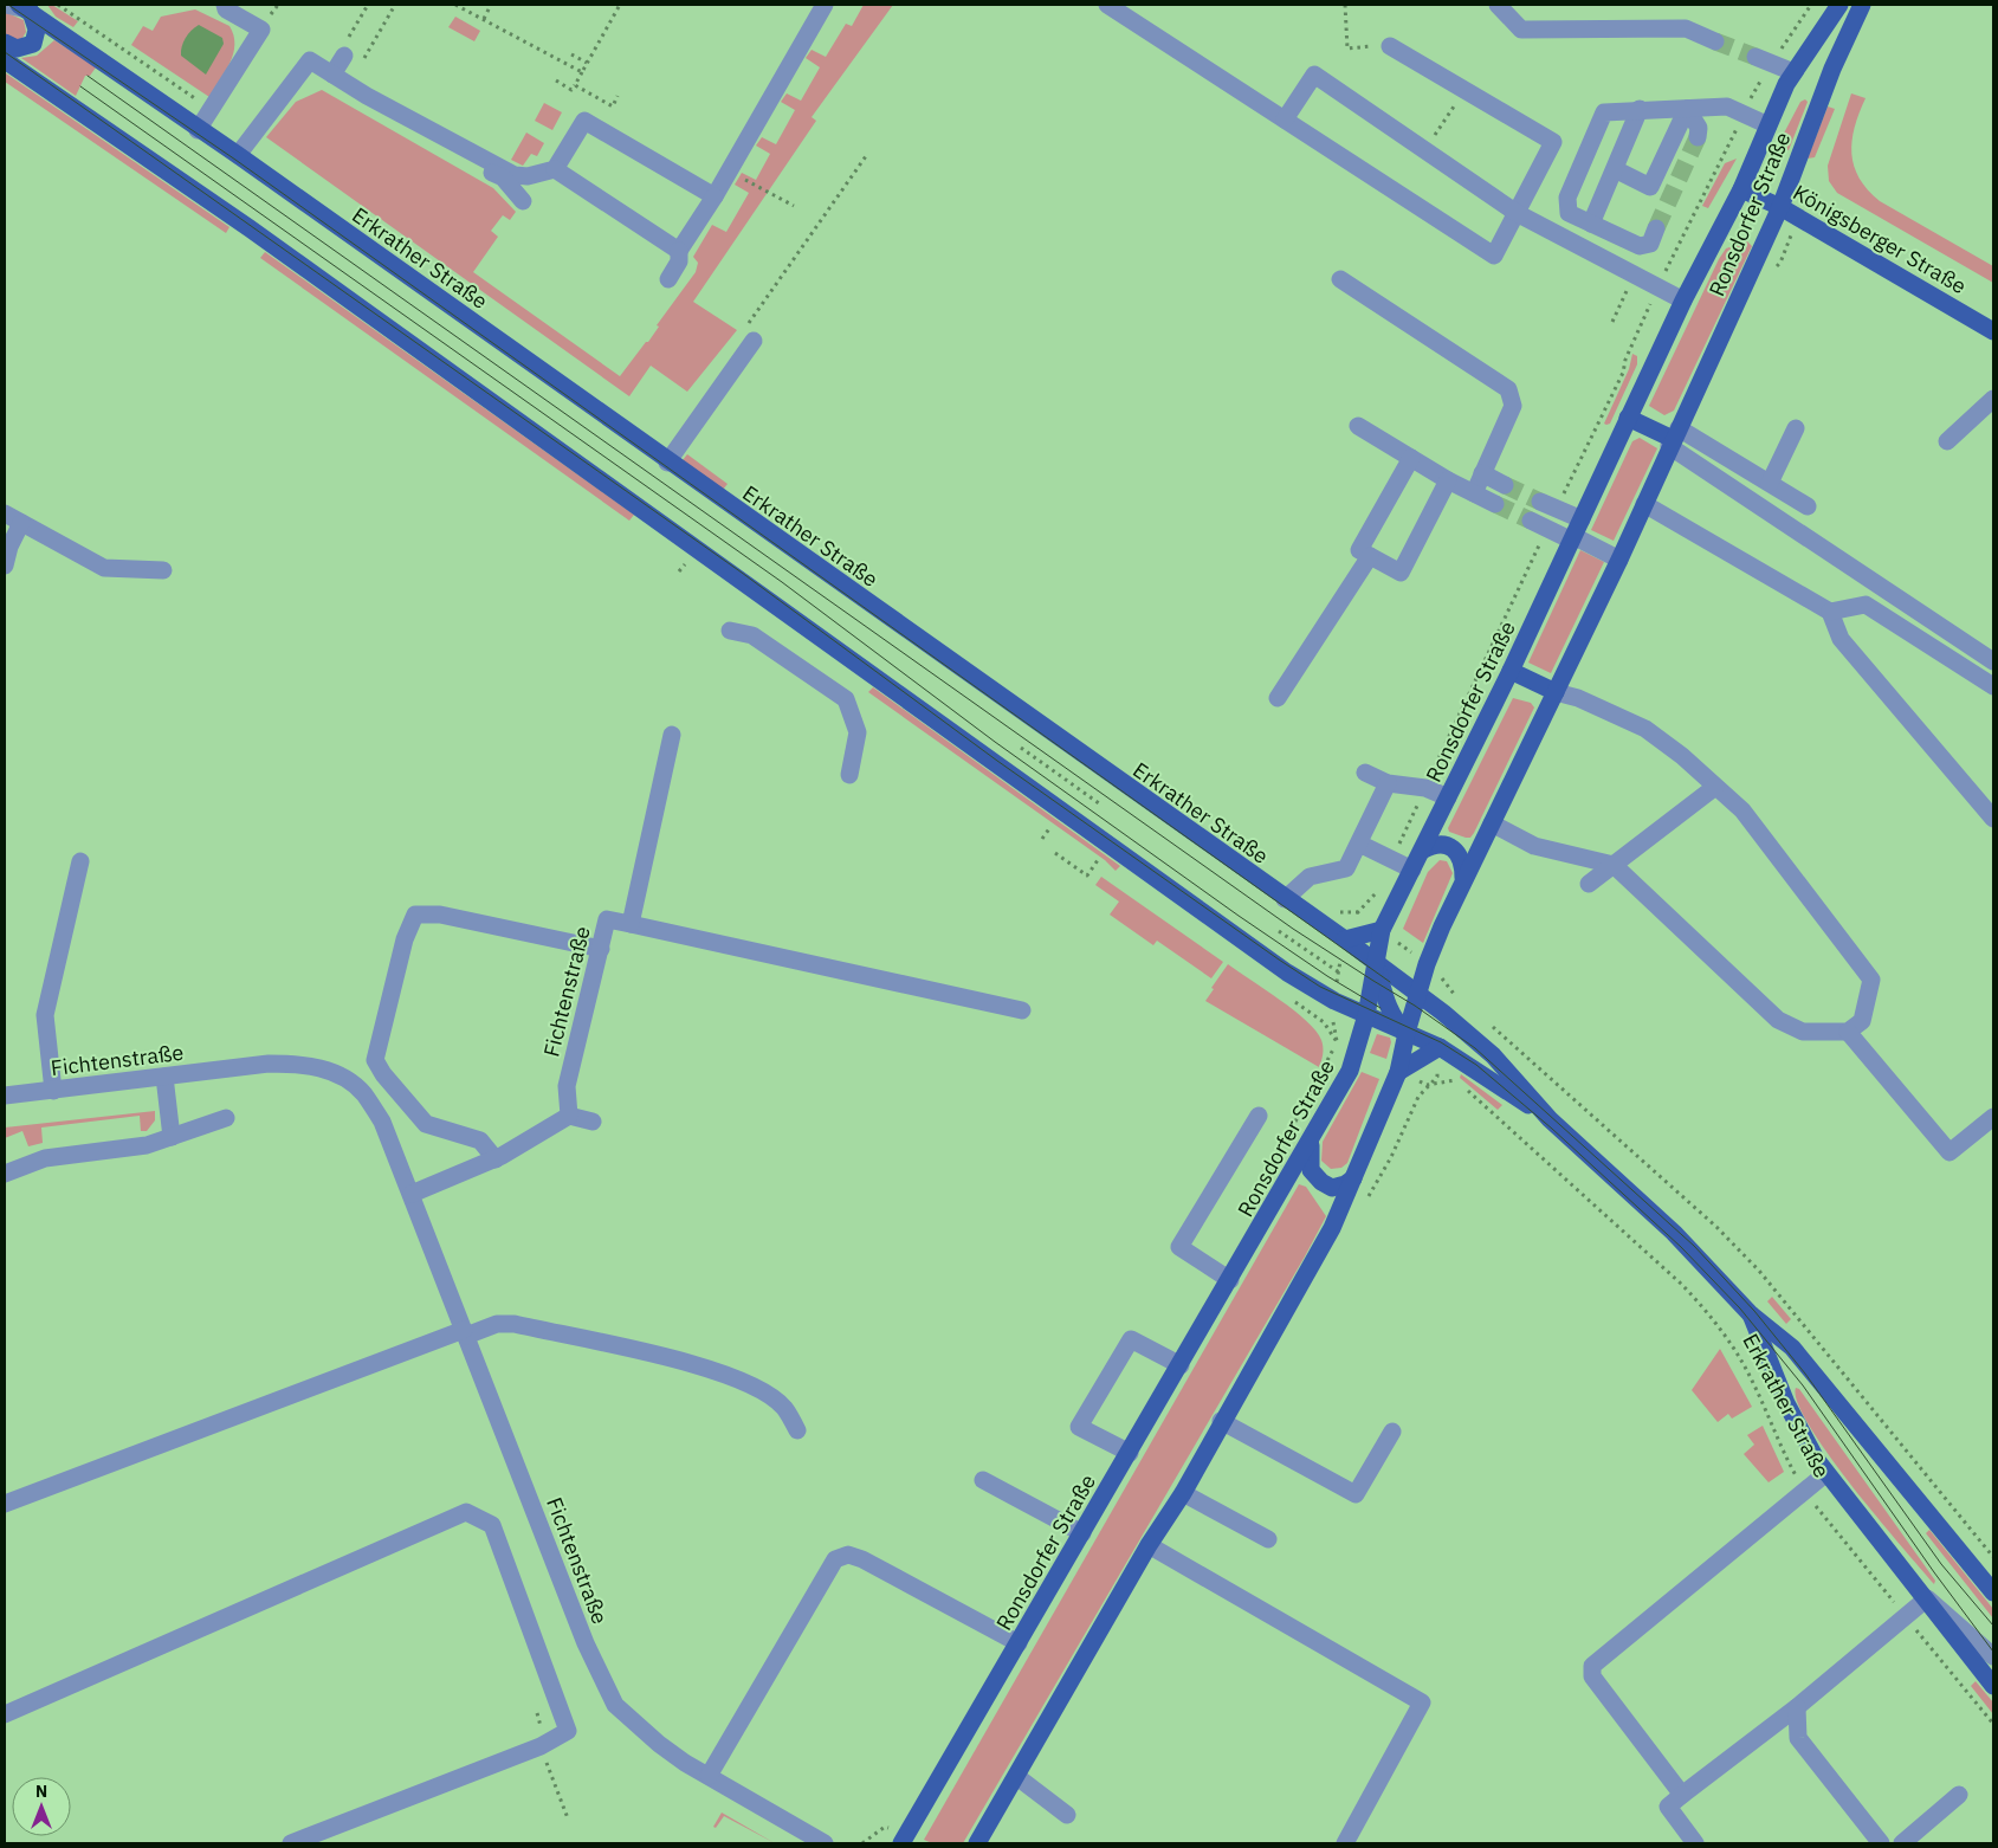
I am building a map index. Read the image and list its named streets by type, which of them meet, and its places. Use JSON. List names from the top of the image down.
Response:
{
  "streets": {
    "main road": ["Ronsdorfer Straße", "Königsberger Straße", "Erkrather Straße"],
    "street": ["Fichtenstraße"]
  },
  "crossings": [
    ["Ronsdorfer Straße", "Königsberger Straße"],
    ["Ronsdorfer Straße", "Erkrather Straße"]
  ],
  "north": "top"
}
